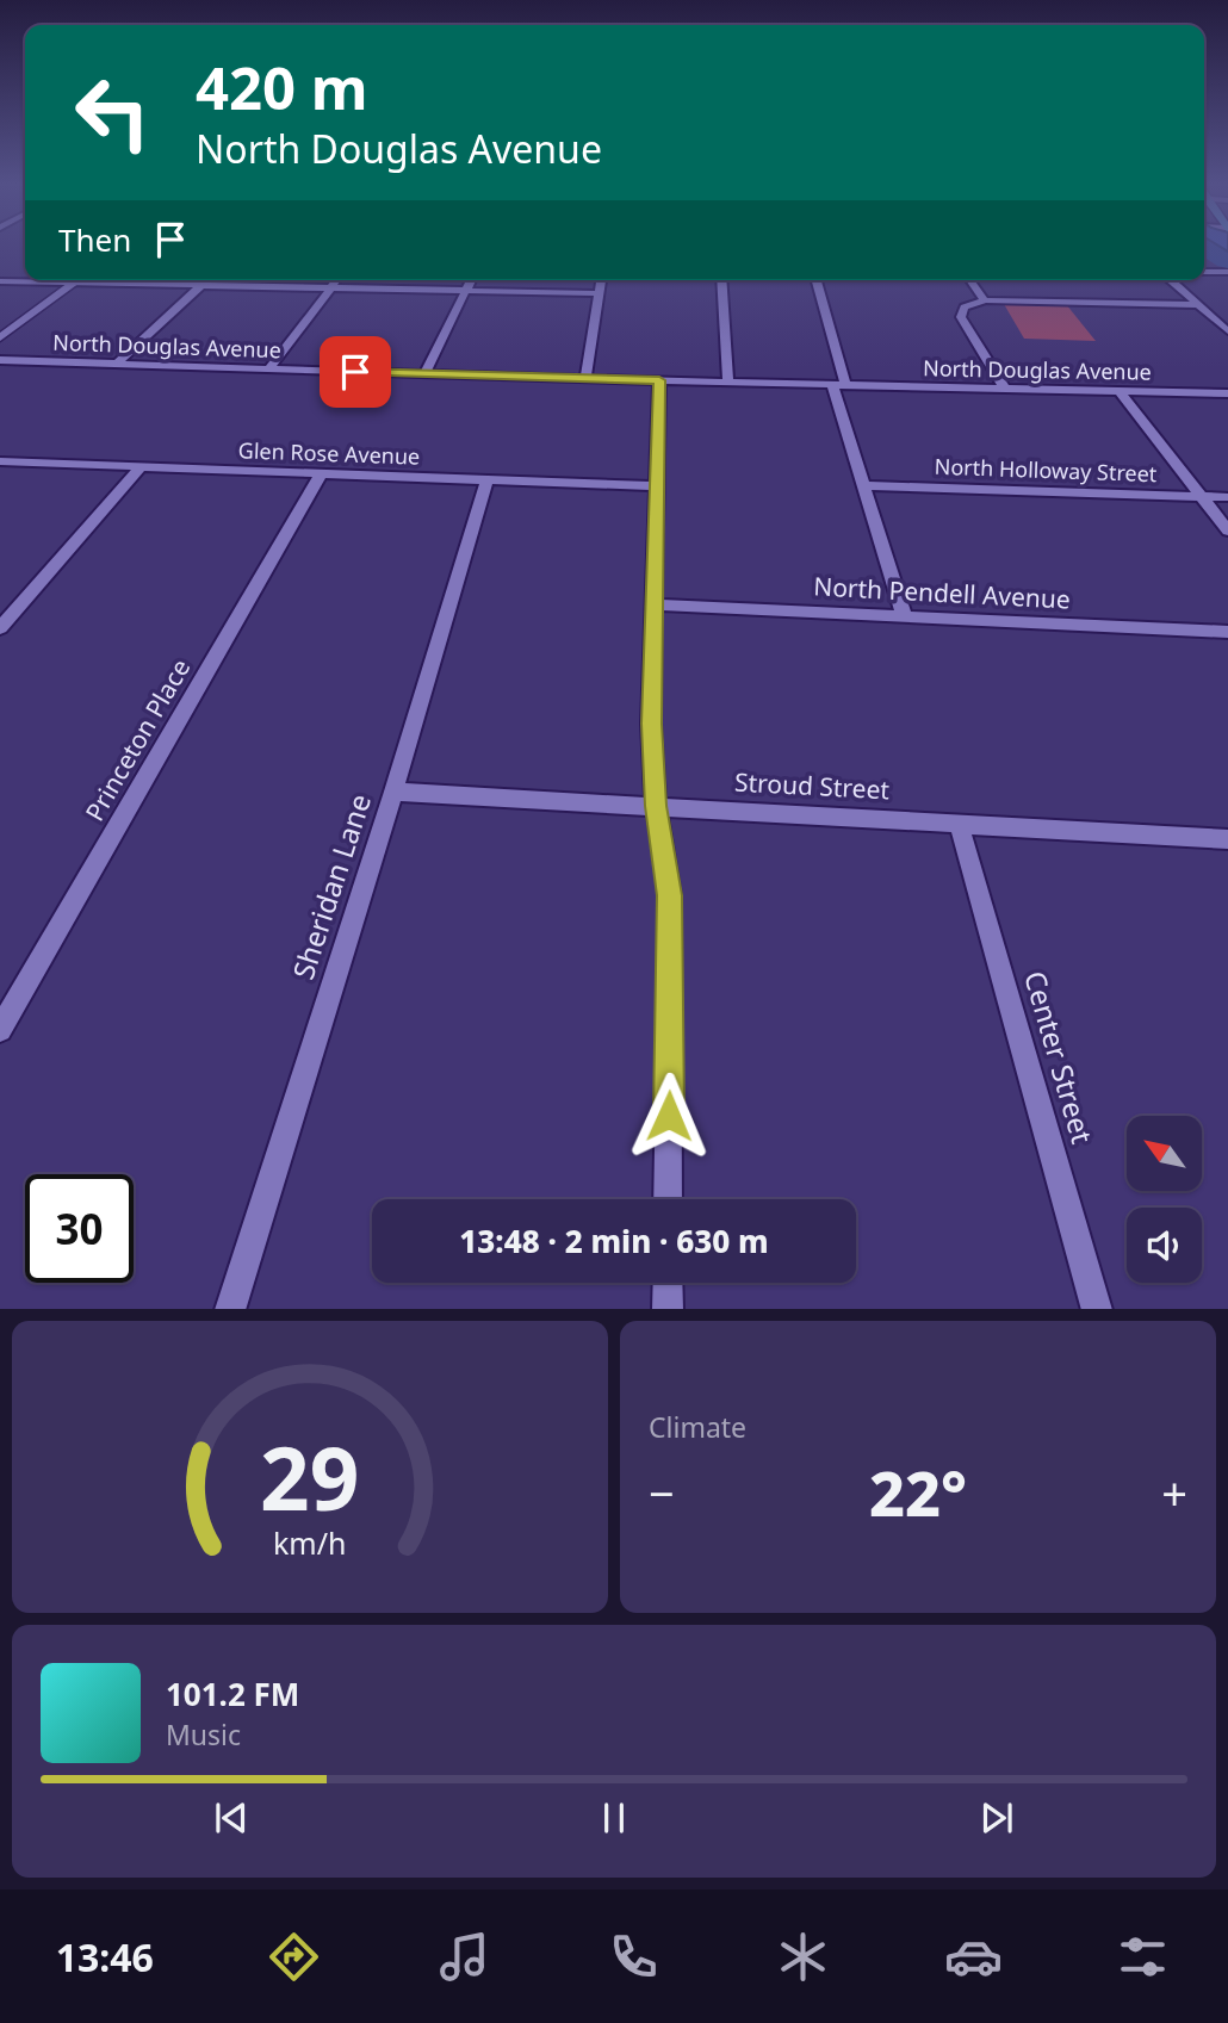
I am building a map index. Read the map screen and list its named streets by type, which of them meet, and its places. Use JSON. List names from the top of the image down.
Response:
{
  "streets": {
    "street": [
      "North Douglas Avenue",
      "Glen Rose Avenue",
      "North Holloway Street",
      "North Pendell Avenue",
      "Princeton Place",
      "Stroud Street",
      "Sheridan Lane",
      "Center Street"
    ]
  },
  "crossings": [
    ["Glen Rose Avenue", "Princeton Place"],
    ["Glen Rose Avenue", "Sheridan Lane"],
    ["Stroud Street", "Sheridan Lane"],
    ["Stroud Street", "Center Street"]
  ],
  "north": "top left",
  "page": {
    "turn": ["420 m", "North Douglas Avenue"],
    "then": "Then",
    "limit": "30",
    "trip": "13:48 · 2 min · 630 m",
    "tile": "Climate",
    "heat": ["−", "22°", "+"],
    "song": ["101.2 FM", "Music"],
    "tabs": "13:46",
    "gauge": ["29", "km/h"]
  }
}
